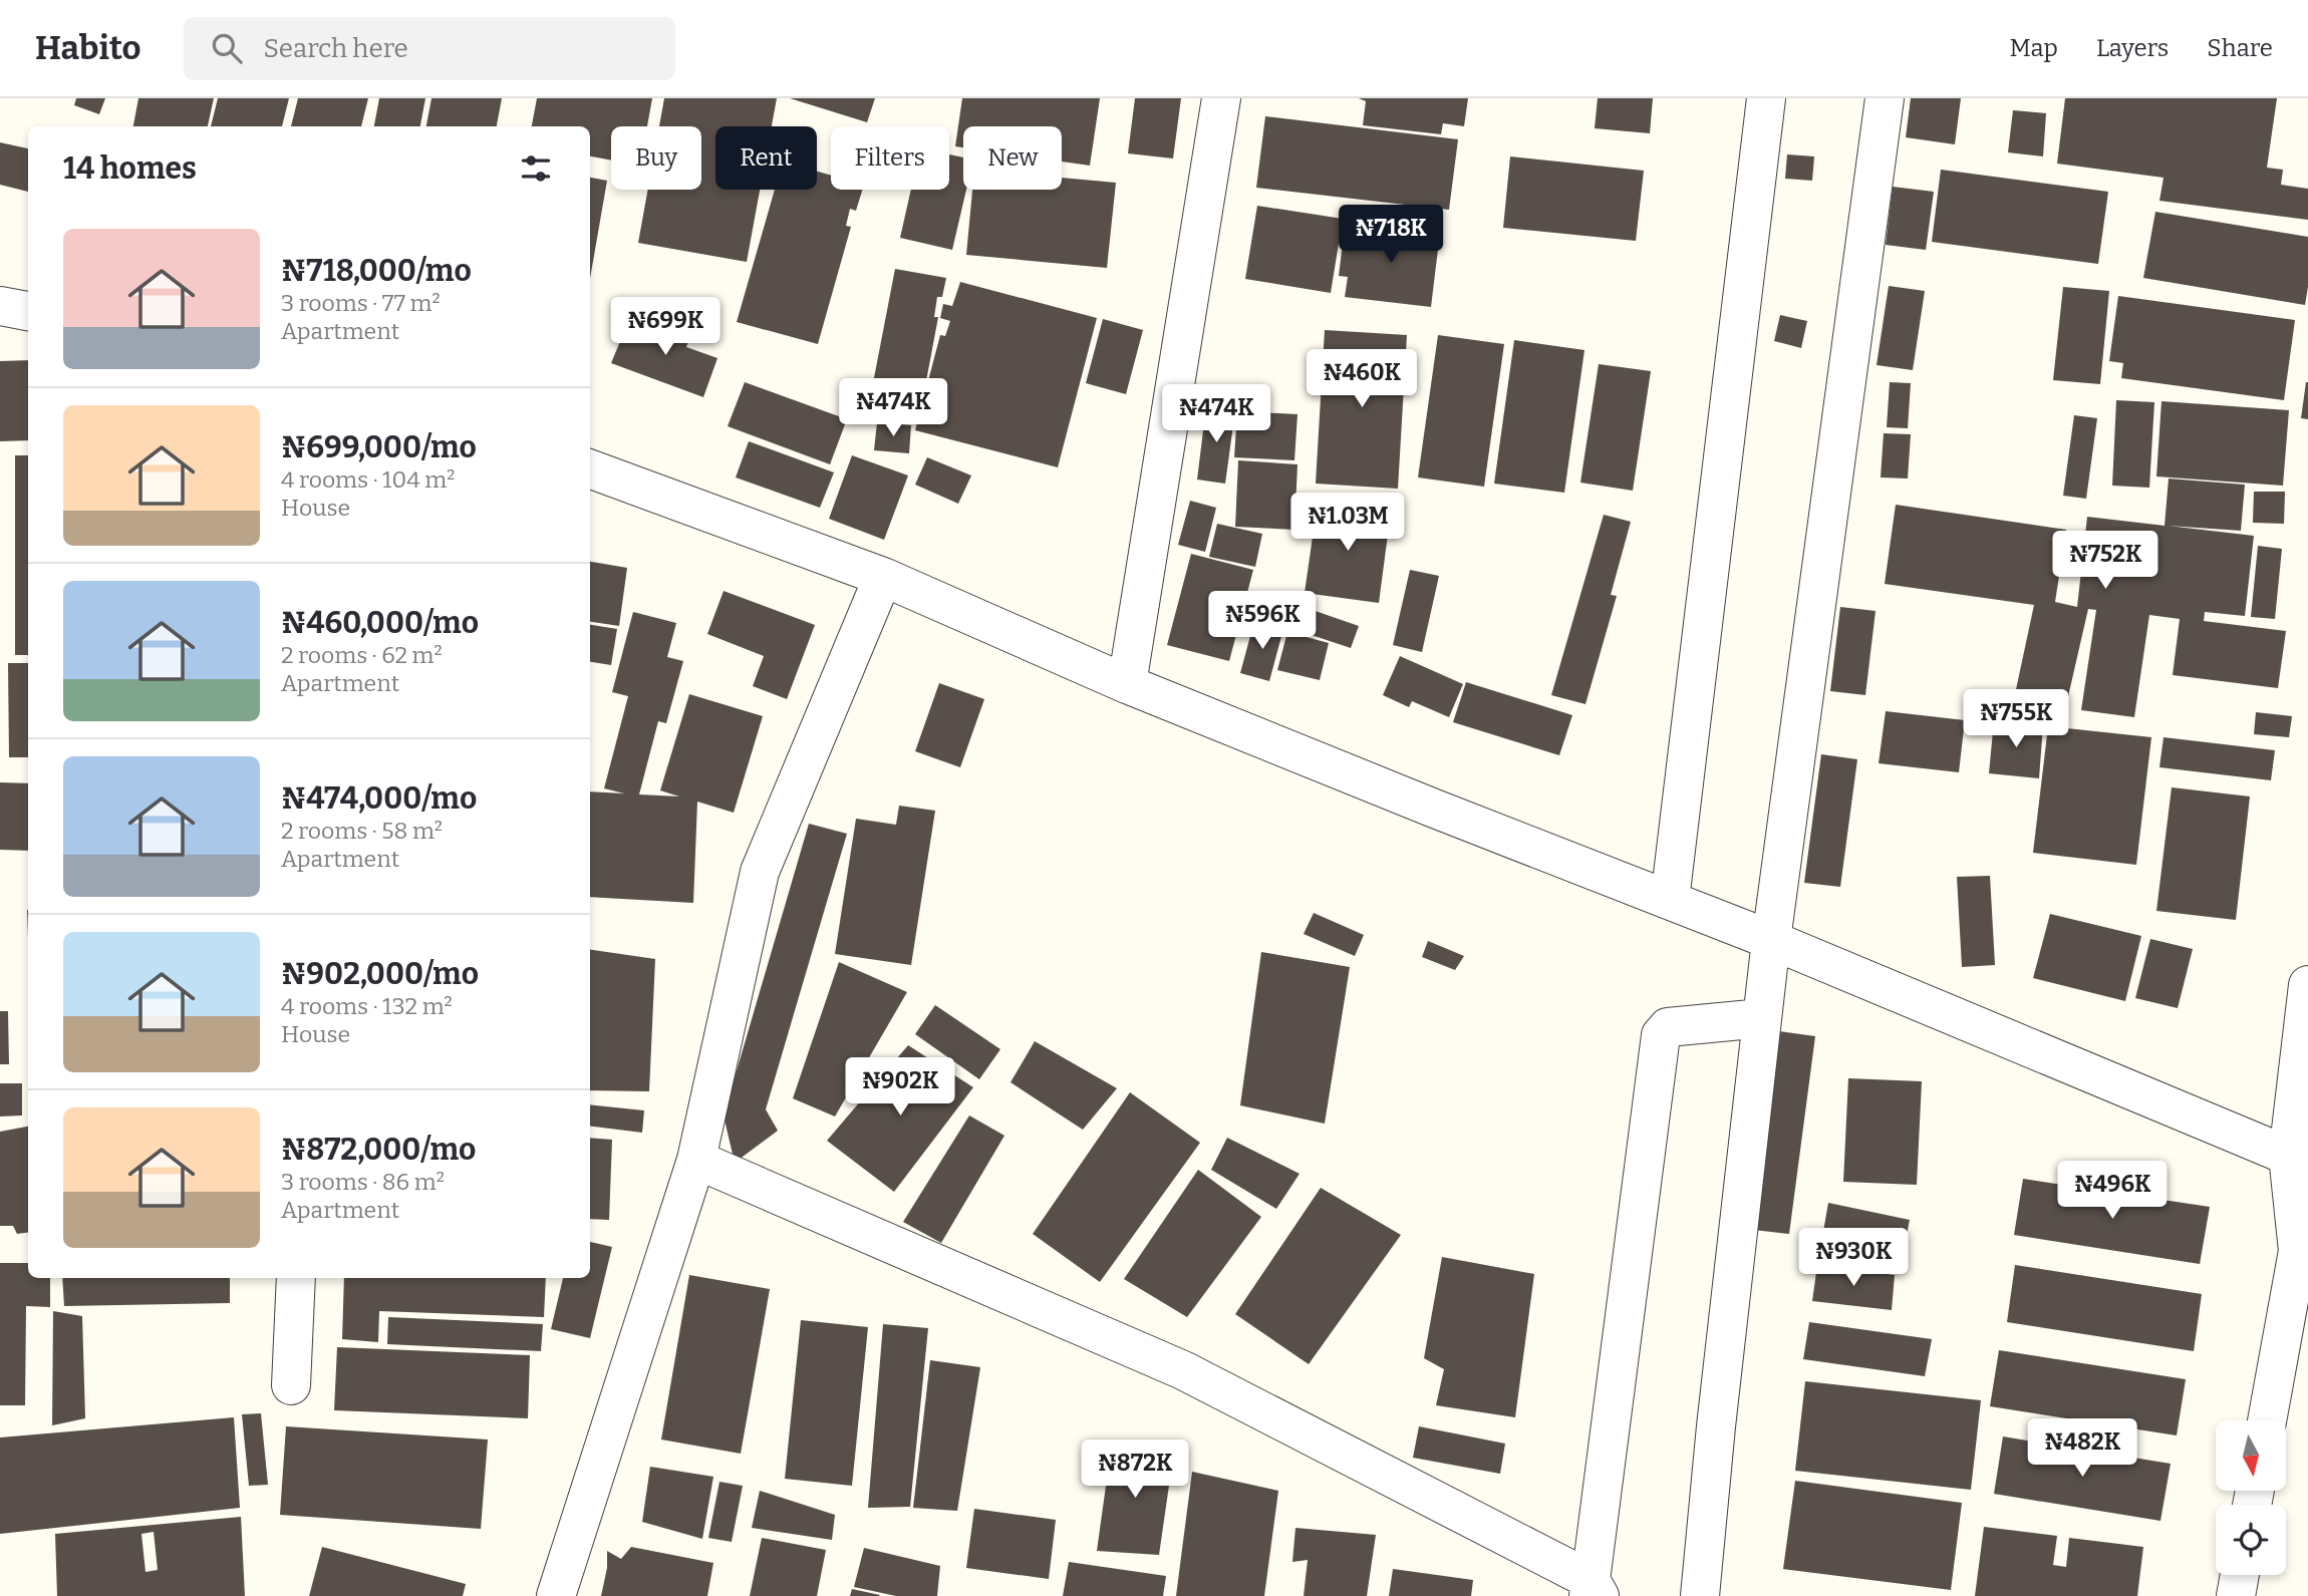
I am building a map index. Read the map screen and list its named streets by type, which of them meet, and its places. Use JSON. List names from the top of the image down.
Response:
{
  "north": "bottom",
  "page": {
    "header": "Habito",
    "search": "Search here",
    "nav": ["Map", "Layers", "Share"],
    "chip": [
      "Buy",
      "Rent",
      "Filters",
      "New"
    ],
    "heading": "14 homes",
    "price": [
      "₦718K",
      "₦699K",
      "₦460K",
      "₦474K",
      "₦474K",
      "₦1.03M",
      "₦752K",
      "₦596K",
      "₦755K",
      "₦902K",
      "₦496K",
      "₦930K",
      "₦482K",
      "₦872K"
    ],
    "list": [
      {
        "name": "₦718,000/mo",
        "note": "3 rooms · 77 m² · Apartment"
      },
      {
        "name": "₦699,000/mo",
        "note": "4 rooms · 104 m² · House"
      },
      {
        "name": "₦460,000/mo",
        "note": "2 rooms · 62 m² · Apartment"
      },
      {
        "name": "₦474,000/mo",
        "note": "2 rooms · 58 m² · Apartment"
      },
      {
        "name": "₦902,000/mo",
        "note": "4 rooms · 132 m² · House"
      },
      {
        "name": "₦872,000/mo",
        "note": "3 rooms · 86 m² · Apartment"
      }
    ]
  }
}
